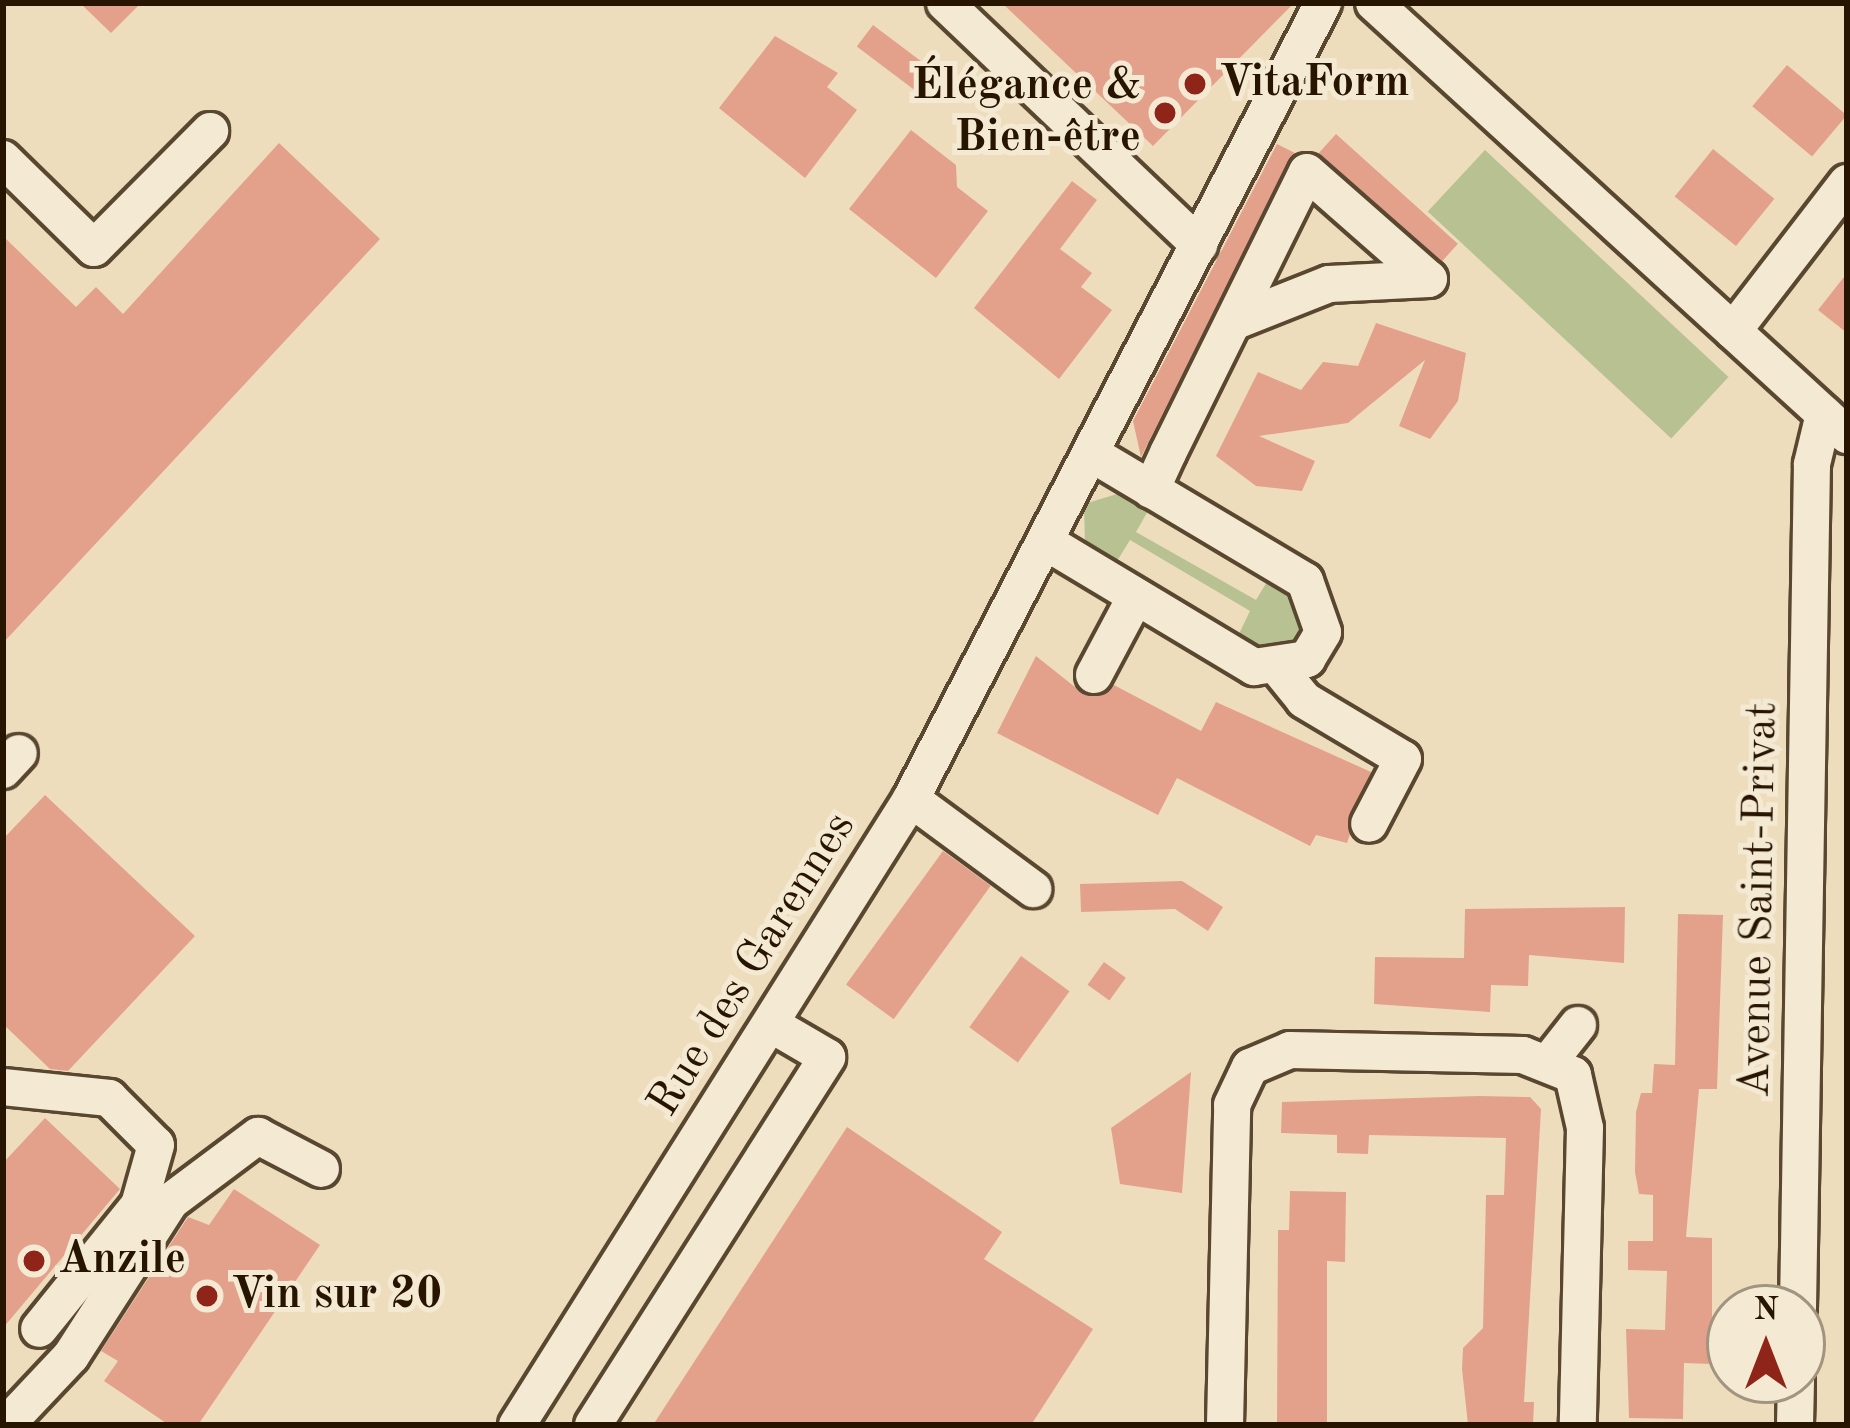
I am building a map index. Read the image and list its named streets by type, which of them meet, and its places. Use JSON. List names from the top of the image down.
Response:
{
  "streets": {
    "street": ["Avenue Saint-Privat", "Rue des Garennes"]
  },
  "places": [
    "VitaForm",
    "Élégance & Bien-être",
    "Anzile",
    "Vin sur 20"
  ],
  "north": "top"
}
